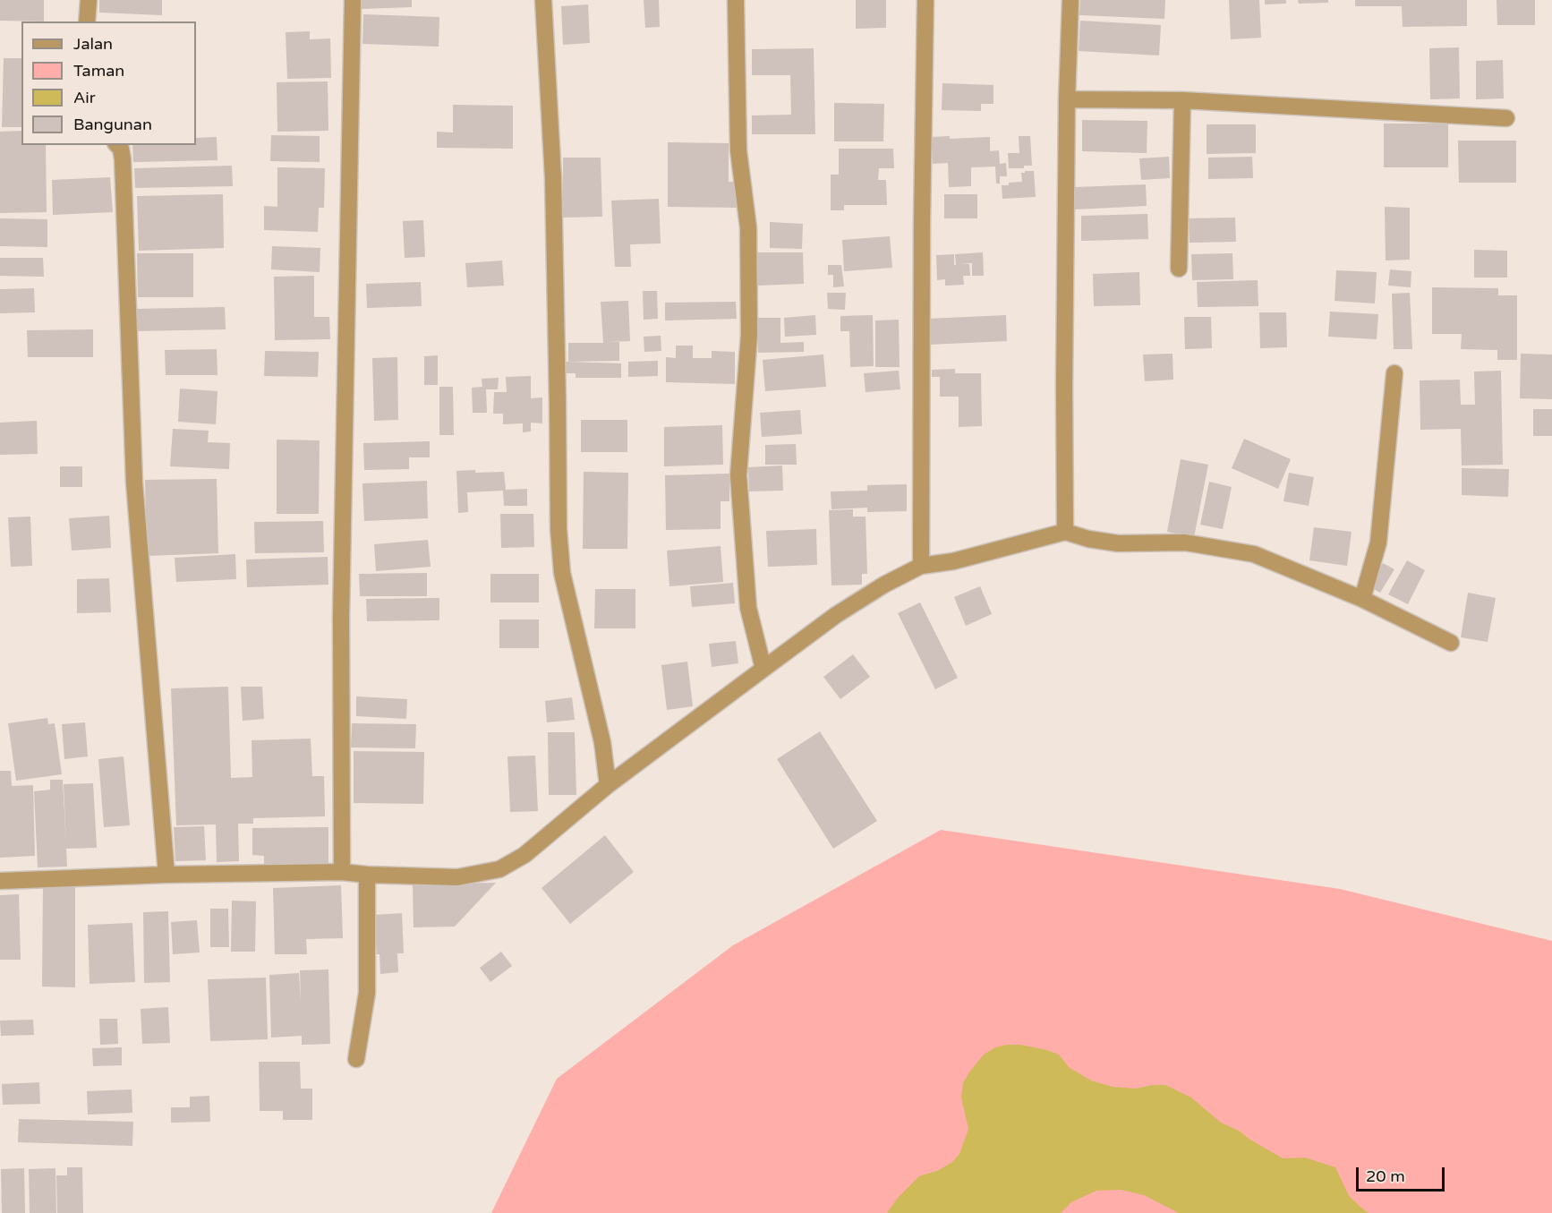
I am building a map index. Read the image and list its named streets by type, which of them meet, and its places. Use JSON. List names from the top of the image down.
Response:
{
  "legend": [
    "Jalan",
    "Taman",
    "Air",
    "Bangunan"
  ],
  "scale_bar": "20 m"
}
